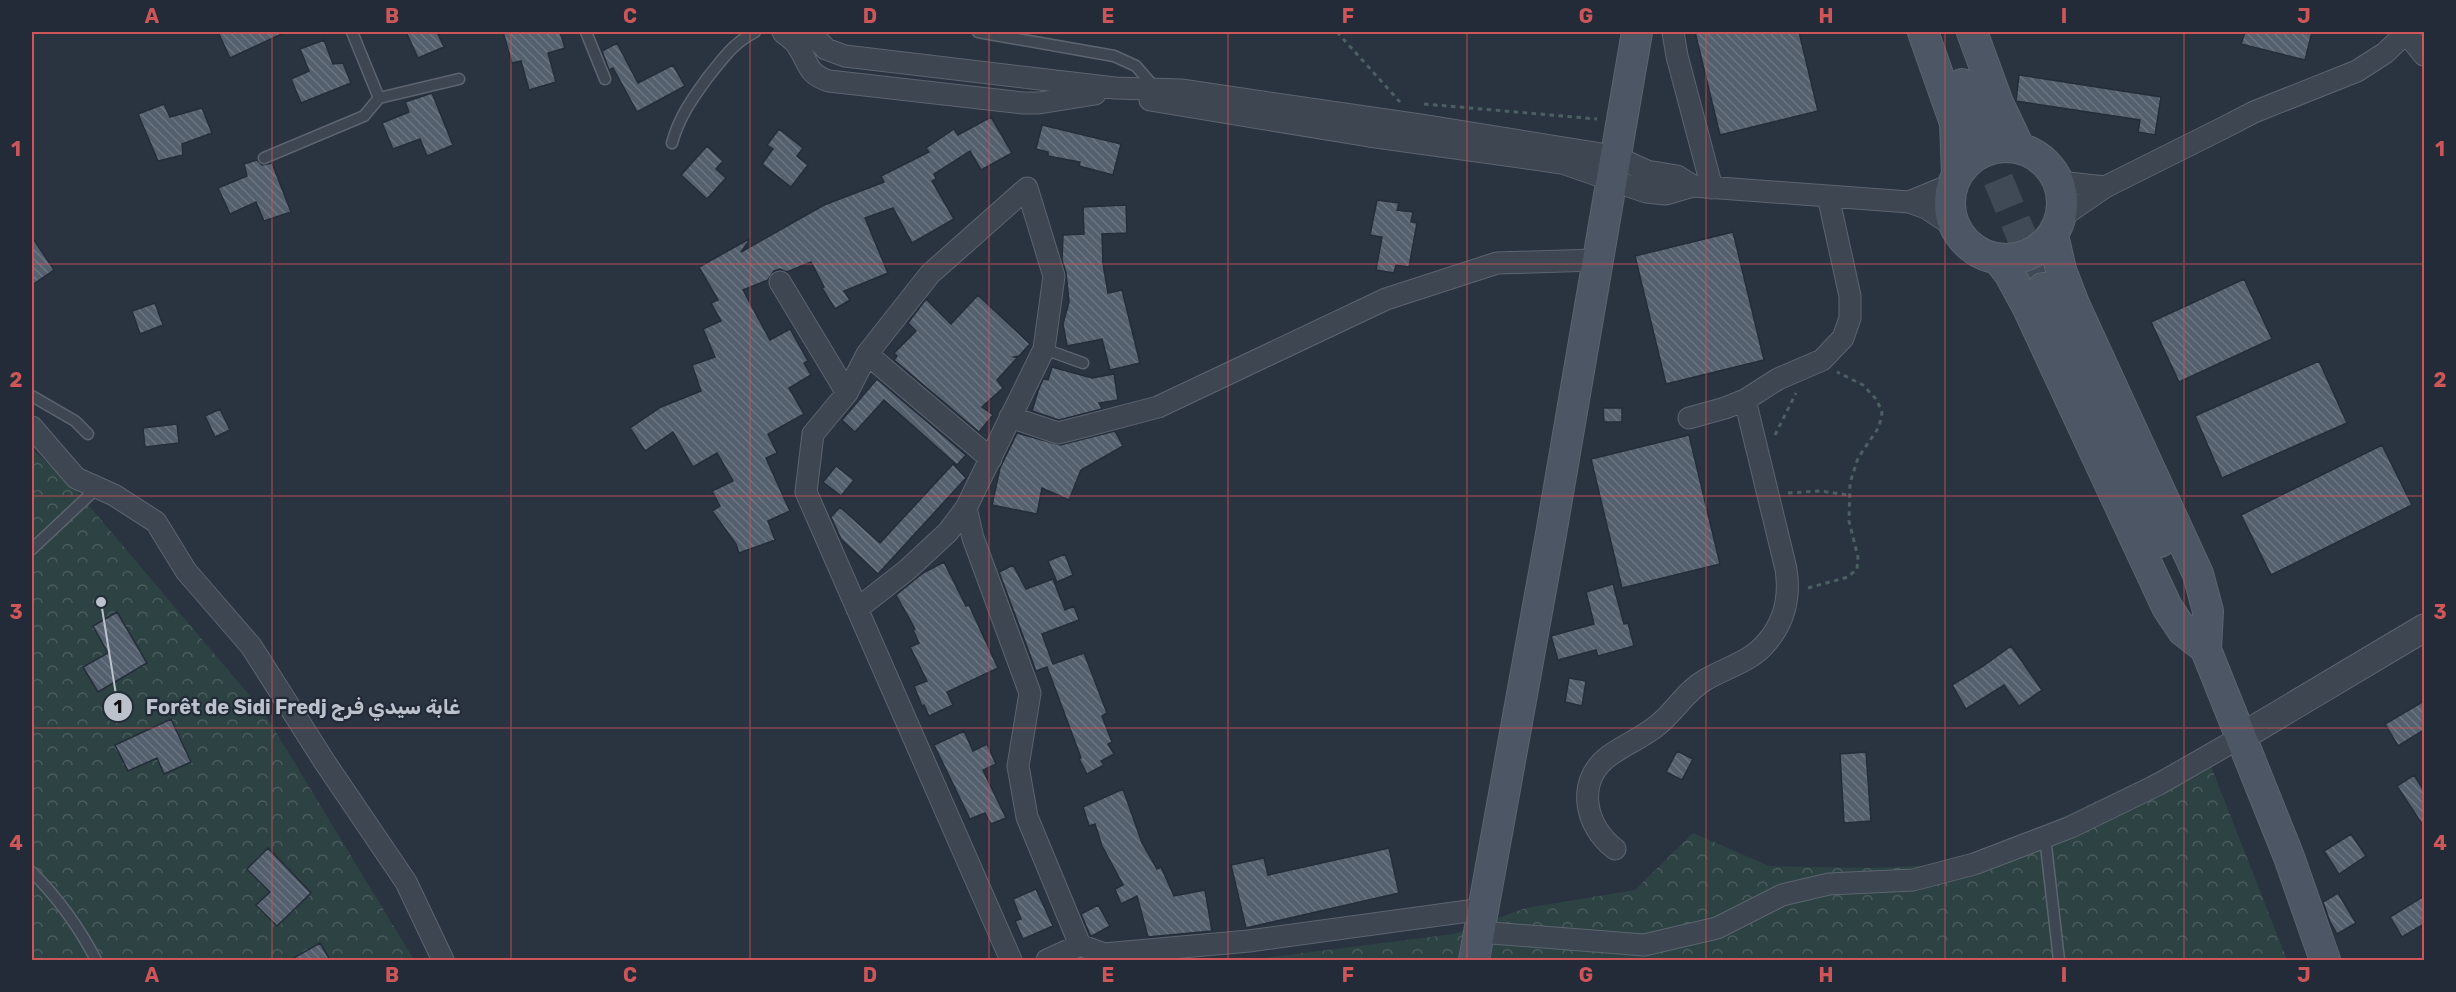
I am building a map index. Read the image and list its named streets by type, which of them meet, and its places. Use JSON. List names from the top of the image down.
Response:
{
  "places": ["Forêt de Sidi Fredj غابة سيدي فرج"],
  "grid": {
    "columns": [
      "A",
      "B",
      "C",
      "D",
      "E",
      "F",
      "G",
      "H",
      "I",
      "J"
    ],
    "rows": [
      "1",
      "2",
      "3",
      "4"
    ]
  }
}
